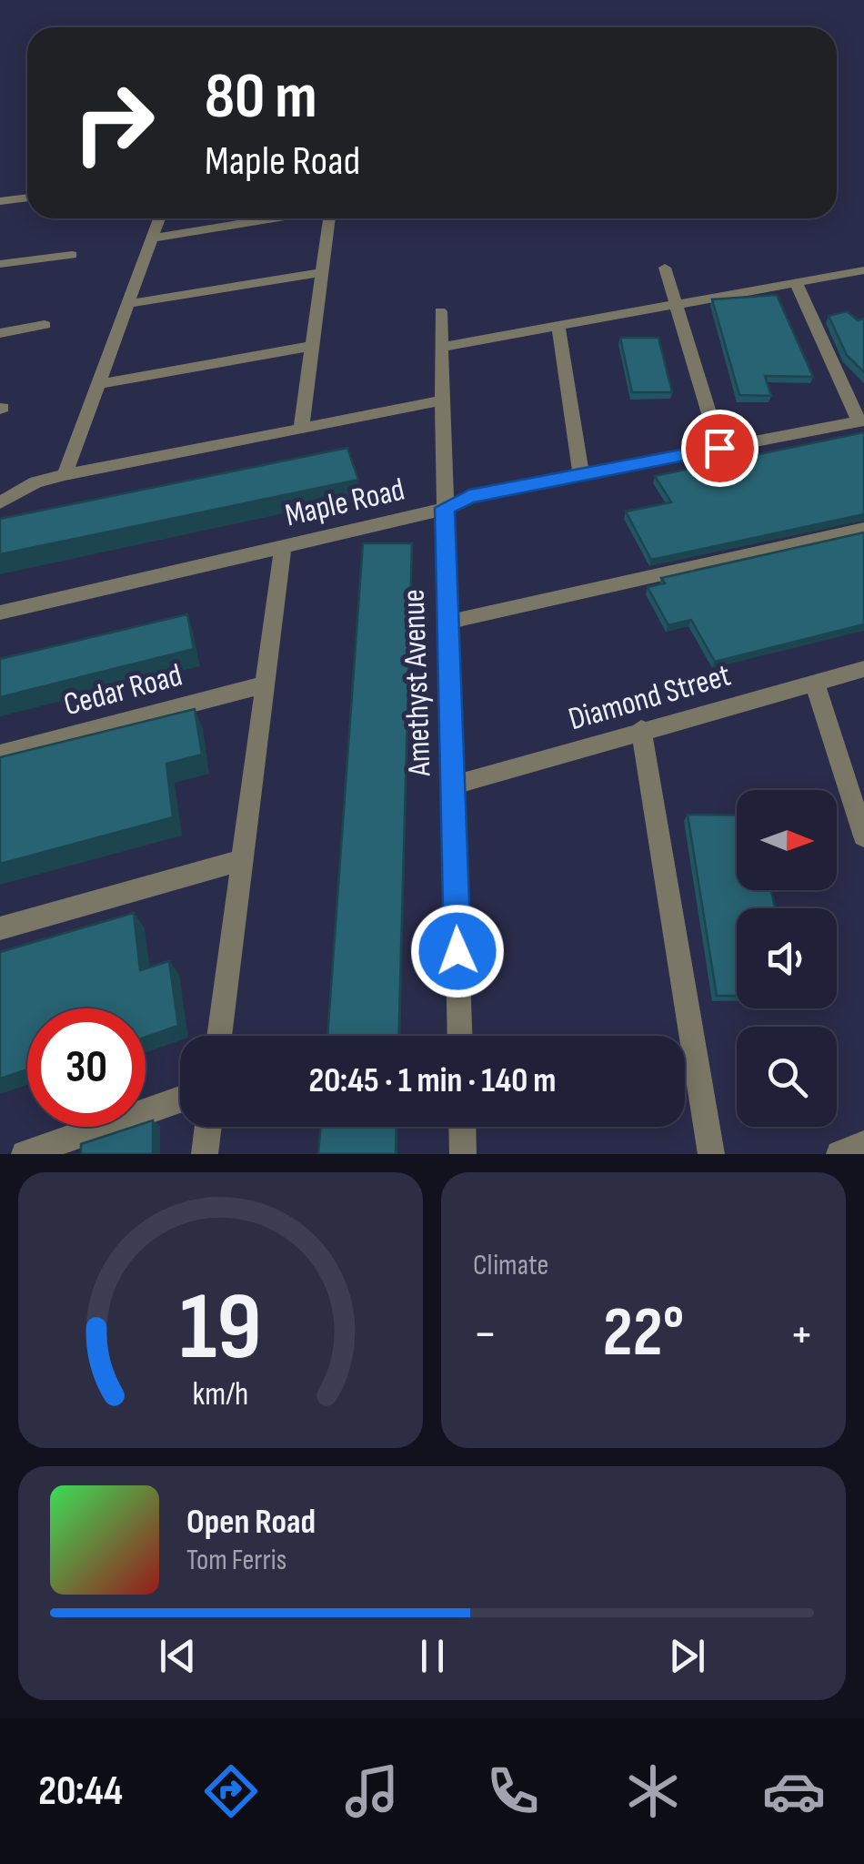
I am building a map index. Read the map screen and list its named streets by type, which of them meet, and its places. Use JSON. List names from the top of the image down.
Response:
{
  "streets": {
    "street": [
      "Maple Road",
      "Amethyst Avenue",
      "Cedar Road",
      "Diamond Street"
    ]
  },
  "crossings": [
    ["Maple Road", "Amethyst Avenue"],
    ["Amethyst Avenue", "Diamond Street"]
  ],
  "north": "right",
  "page": {
    "turn": ["80 m", "Maple Road"],
    "limit": "30",
    "trip": "20:45 · 1 min · 140 m",
    "tile": "Climate",
    "heat": ["−", "22°", "+"],
    "song": ["Open Road", "Tom Ferris"],
    "tabs": "20:44",
    "gauge": ["19", "km/h"]
  }
}
